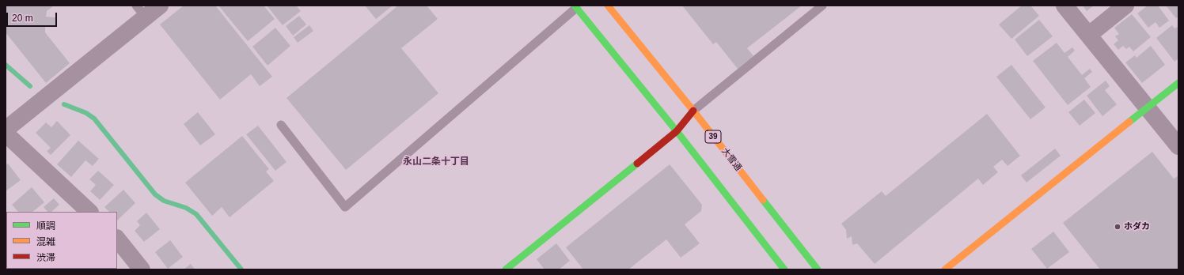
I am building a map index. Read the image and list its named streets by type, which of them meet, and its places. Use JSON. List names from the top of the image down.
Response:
{
  "streets": {
    "main road": ["39", "大雪通"]
  },
  "districts": ["永山二条十丁目"],
  "places": ["ホダカ"],
  "legend": ["順調", "混雑", "渋滞"],
  "scale_bar": "20 m"
}
